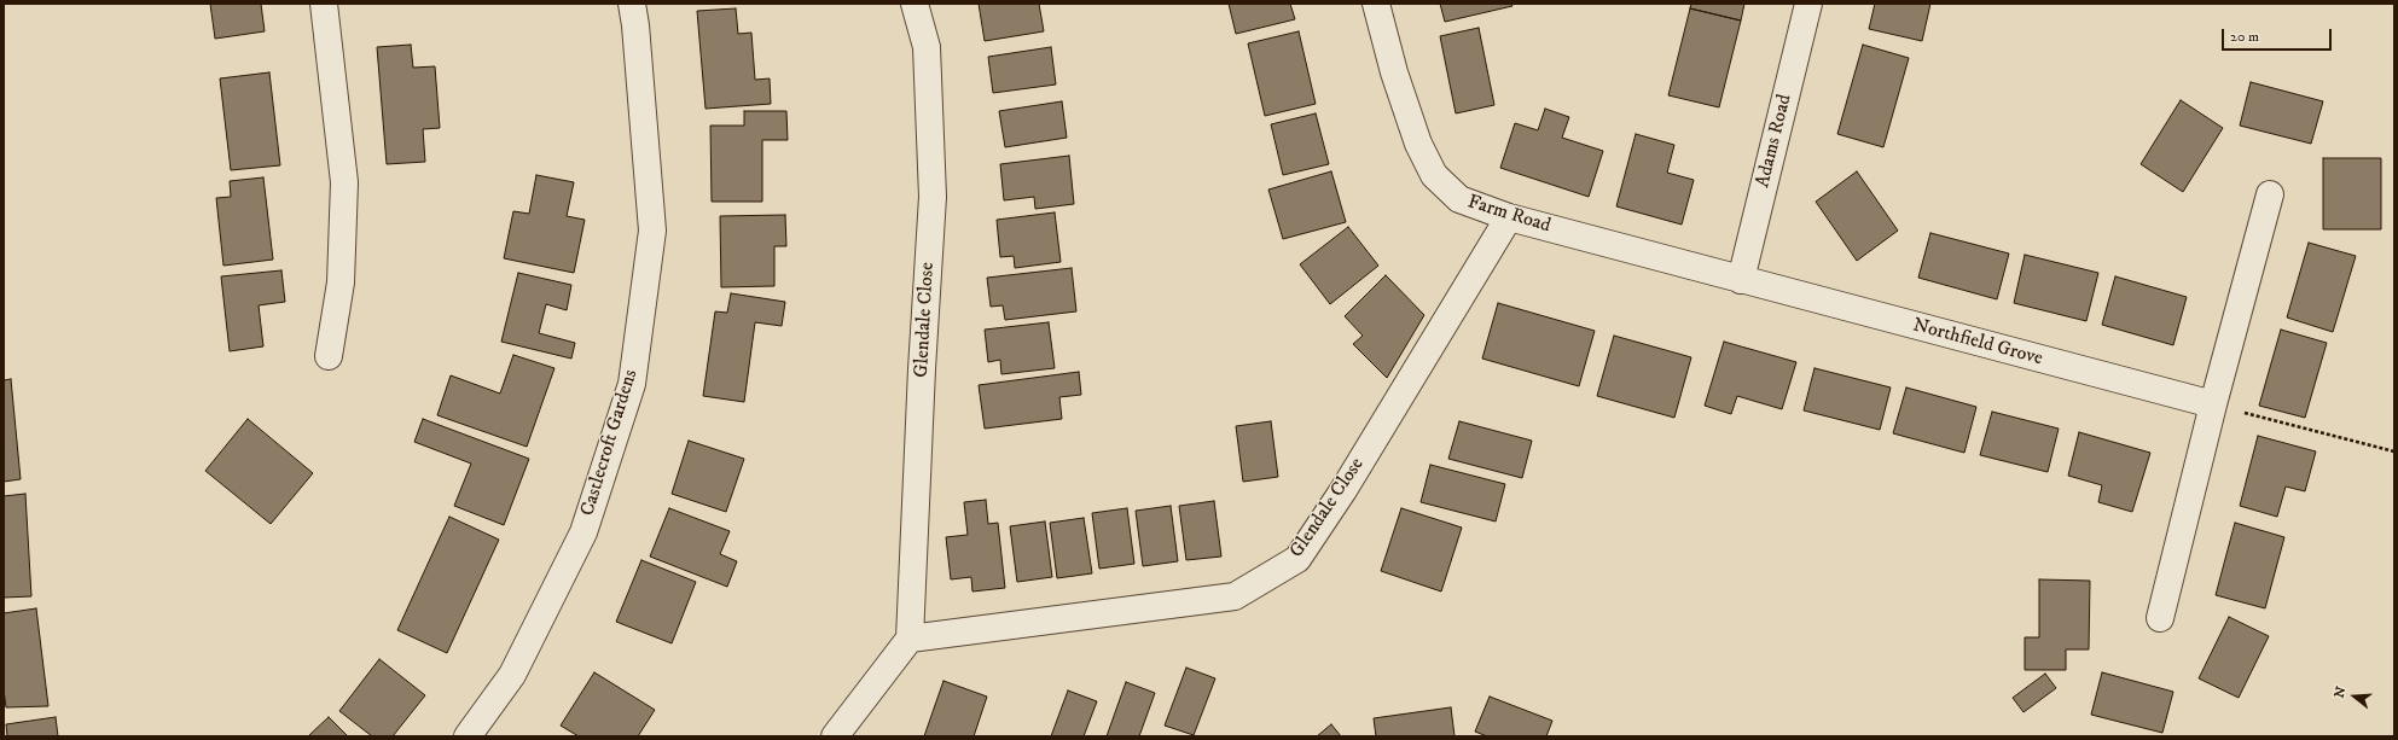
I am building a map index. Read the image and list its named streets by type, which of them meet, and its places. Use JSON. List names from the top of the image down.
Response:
{
  "streets": {
    "street": [
      "Adams Road",
      "Farm Road",
      "Glendale Close",
      "Northfield Grove",
      "Castlecroft Gardens"
    ]
  },
  "crossings": [
    ["Adams Road", "Farm Road"],
    ["Adams Road", "Northfield Grove"],
    ["Farm Road", "Glendale Close"],
    ["Farm Road", "Northfield Grove"]
  ],
  "scale_bar": "20 m",
  "north": "left"
}
